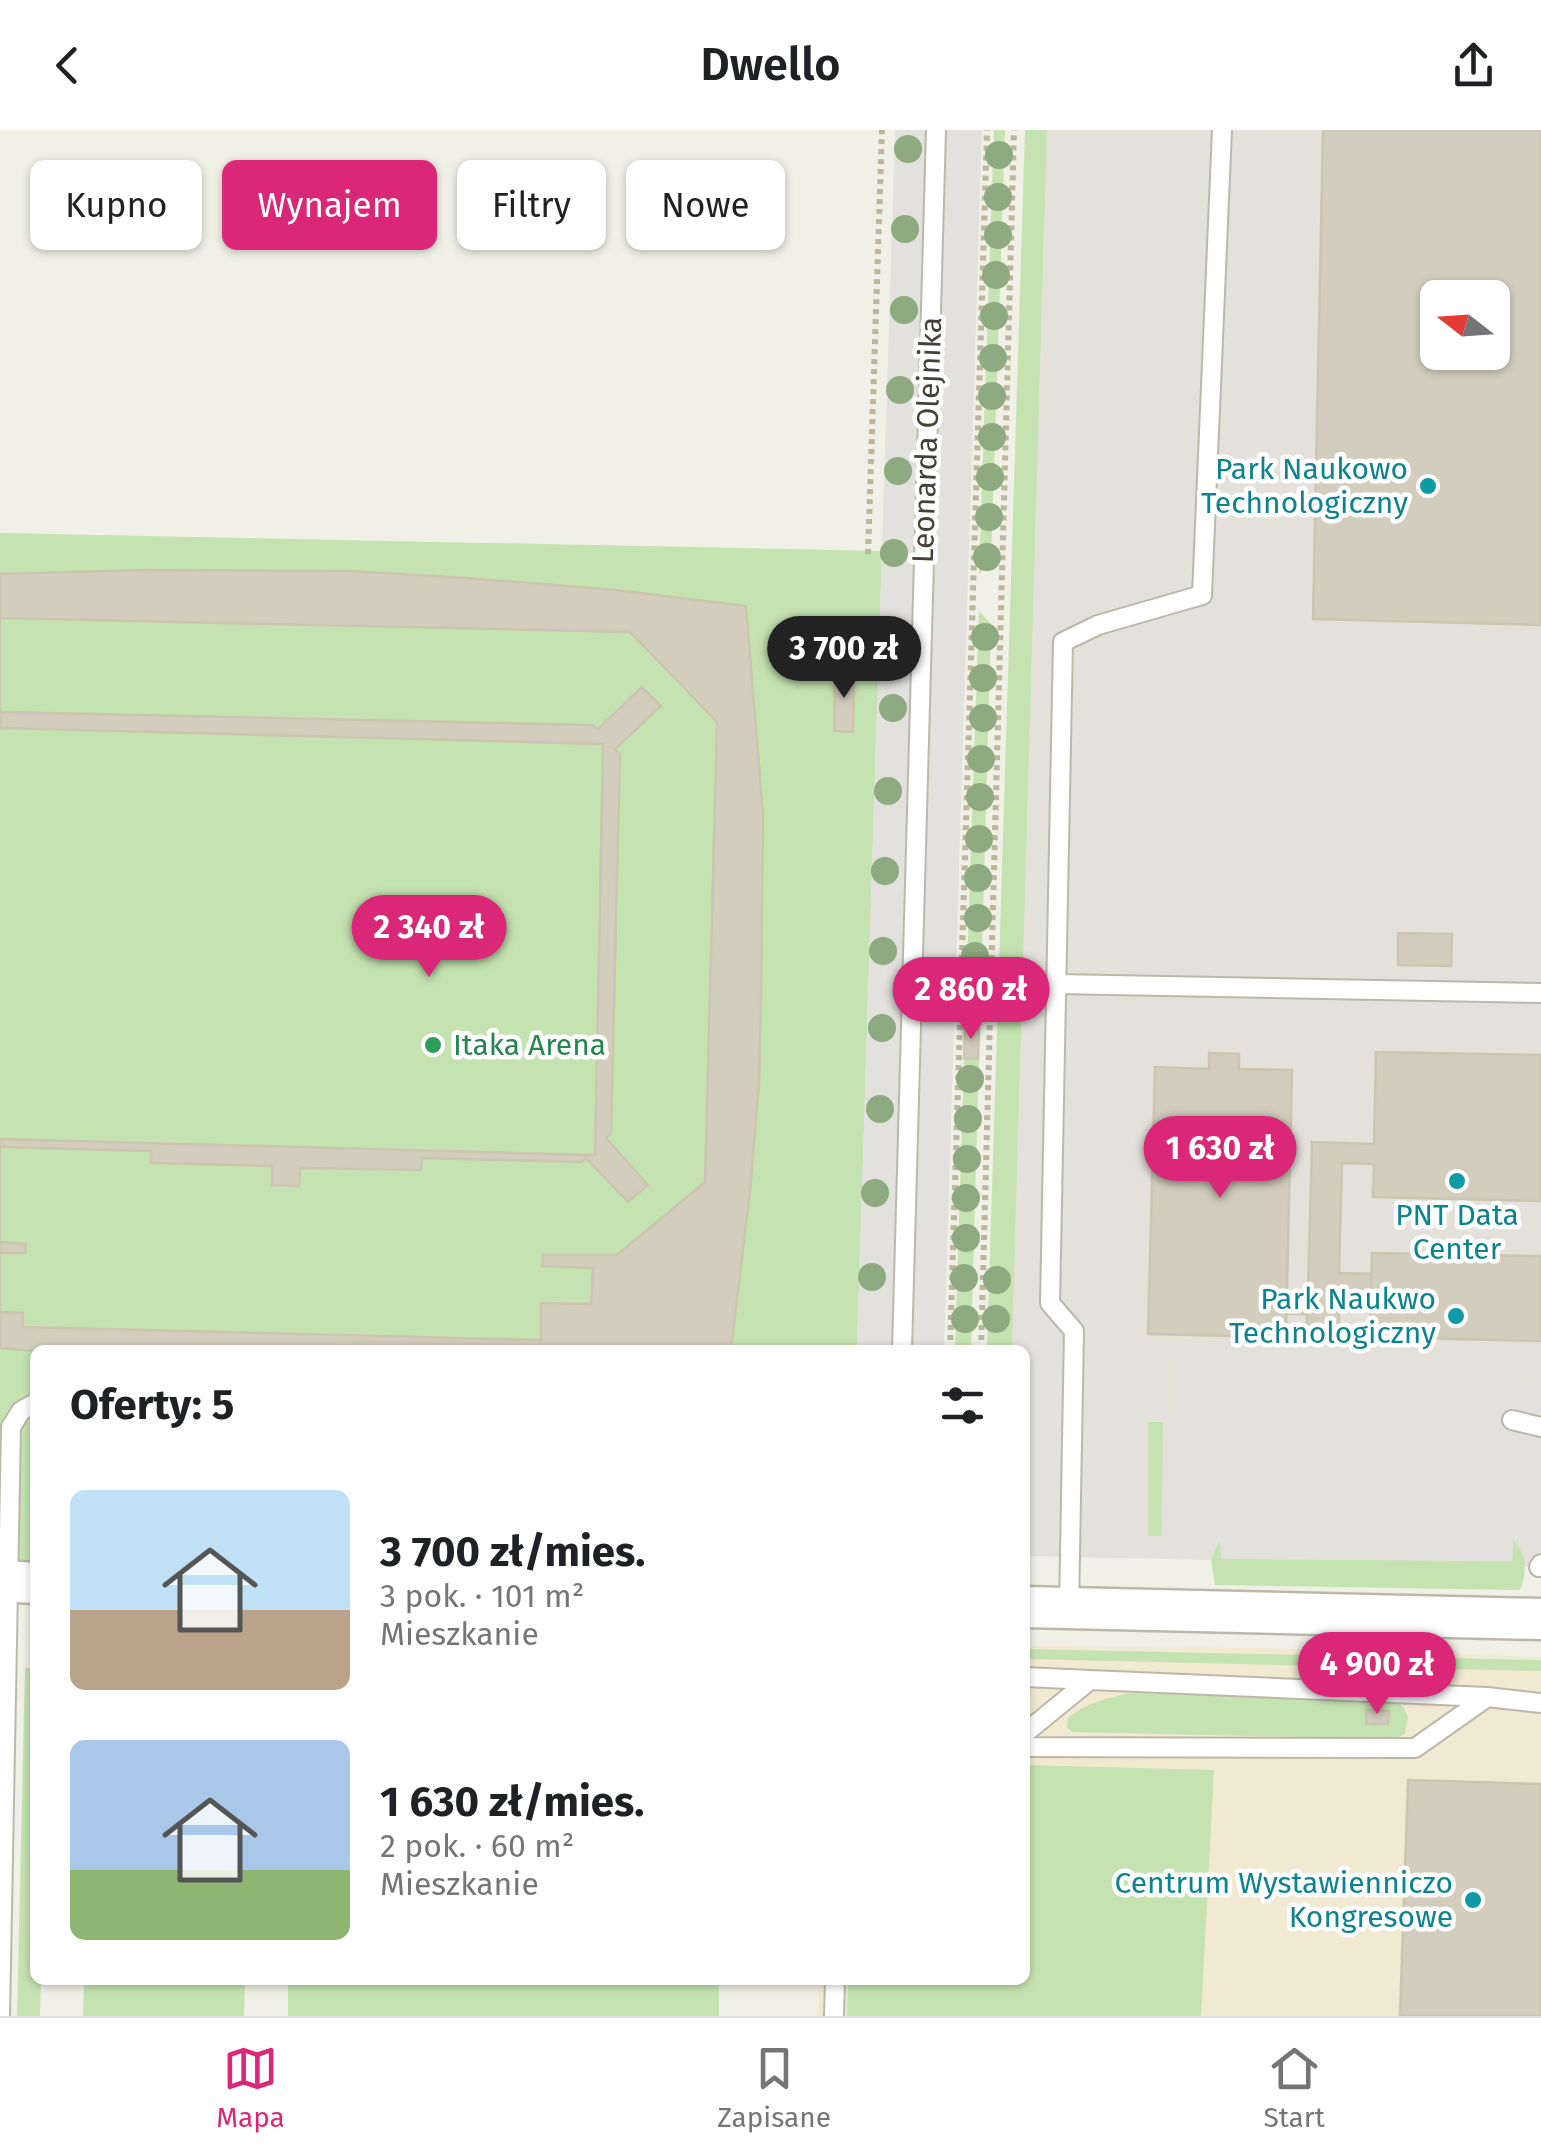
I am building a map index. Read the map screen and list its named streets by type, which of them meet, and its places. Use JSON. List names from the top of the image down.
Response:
{
  "streets": {
    "lane": ["Leonarda Olejnika"]
  },
  "places": [
    "Park Naukowo Technologiczny",
    "Itaka Arena",
    "PNT Data Center",
    "Park Naukwo Technologiczny",
    "Centrum Wystawienniczo Kongresowe"
  ],
  "north": "left",
  "page": {
    "header": "Dwello",
    "chip": [
      "Kupno",
      "Wynajem",
      "Filtry",
      "Nowe"
    ],
    "price": [
      "3 700 zł",
      "2 340 zł",
      "2 860 zł",
      "1 630 zł",
      "4 900 zł"
    ],
    "heading": "Oferty: 5",
    "list": [
      {
        "name": "3 700 zł/mies.",
        "note": "3 pok. · 101 m² · Mieszkanie"
      },
      {
        "name": "1 630 zł/mies.",
        "note": "2 pok. · 60 m² · Mieszkanie"
      }
    ],
    "tabs": ["Mapa", "Zapisane", "Start"]
  }
}
